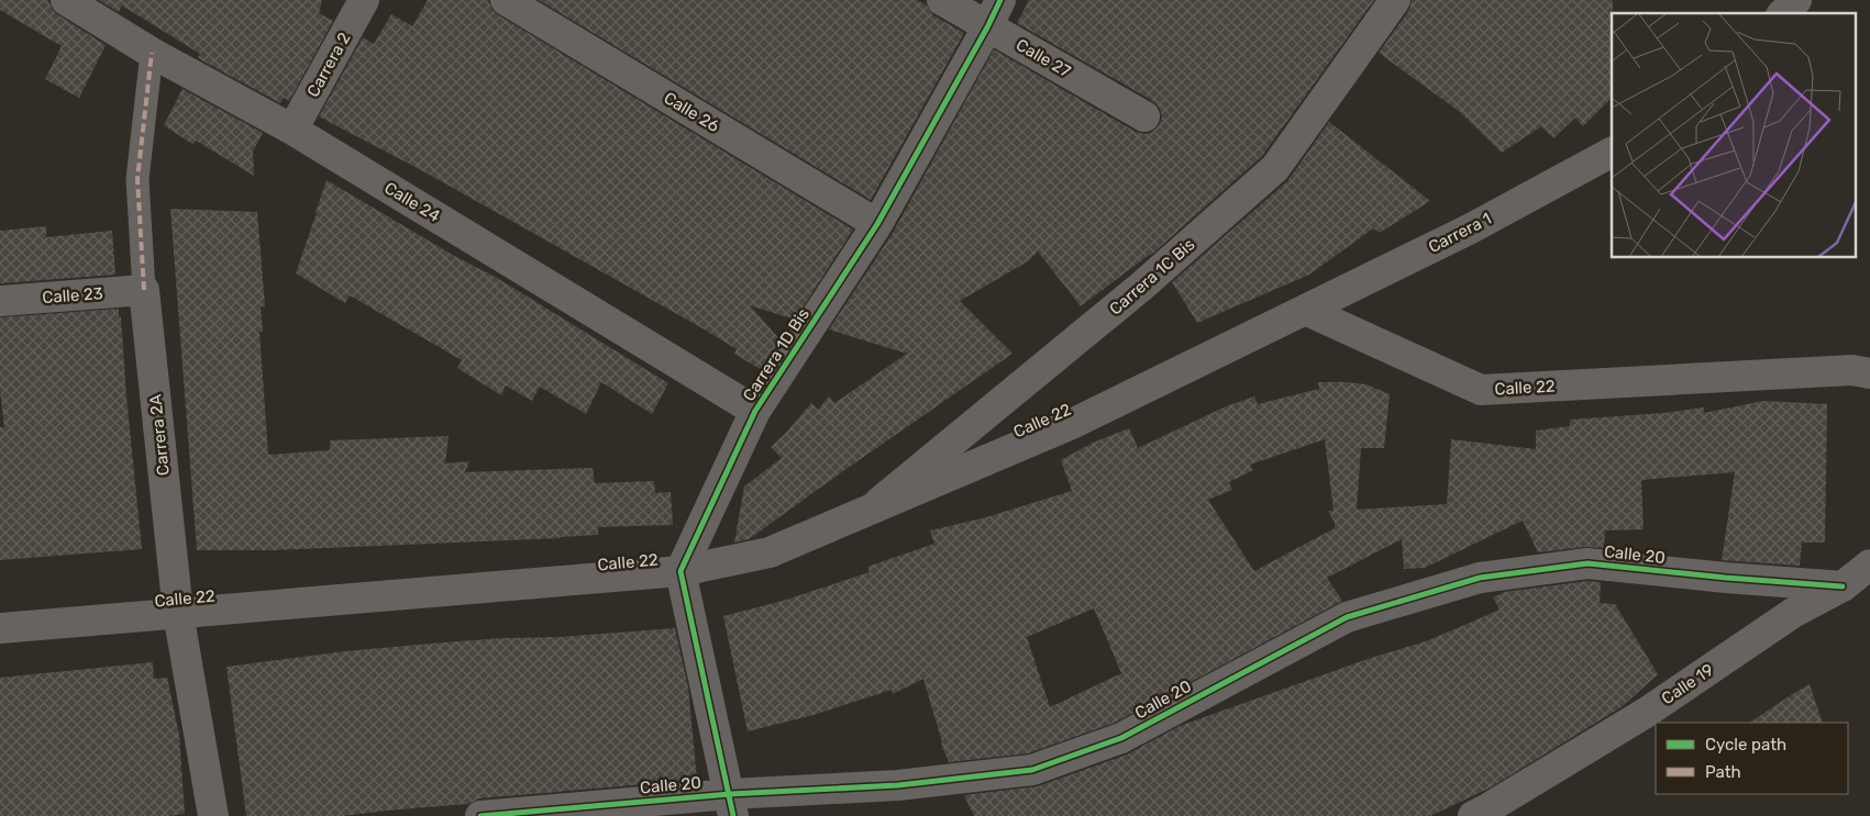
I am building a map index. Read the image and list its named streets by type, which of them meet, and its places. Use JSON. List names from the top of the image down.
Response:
{
  "streets": {
    "main road": ["Carrera 1", "Calle 22", "Calle 19"],
    "street": [
      "Calle 27",
      "Carrera 2",
      "Calle 26",
      "Calle 24",
      "Carrera 1C Bis",
      "Calle 23",
      "Carrera 1D Bis",
      "Carrera 2A",
      "Calle 20"
    ]
  },
  "crossings": [
    ["Calle 27", "Carrera 1D Bis"],
    ["Carrera 2", "Calle 24"],
    ["Calle 26", "Carrera 1D Bis"],
    ["Calle 24", "Carrera 1D Bis"],
    ["Calle 24", "Carrera 2A"],
    ["Carrera 1", "Calle 22"],
    ["Carrera 1C Bis", "Calle 22"],
    ["Calle 23", "Carrera 2A"],
    ["Carrera 1D Bis", "Calle 22"],
    ["Calle 22", "Carrera 2A"],
    ["Calle 20", "Calle 19"]
  ],
  "legend": ["Cycle path", "Path"]
}
